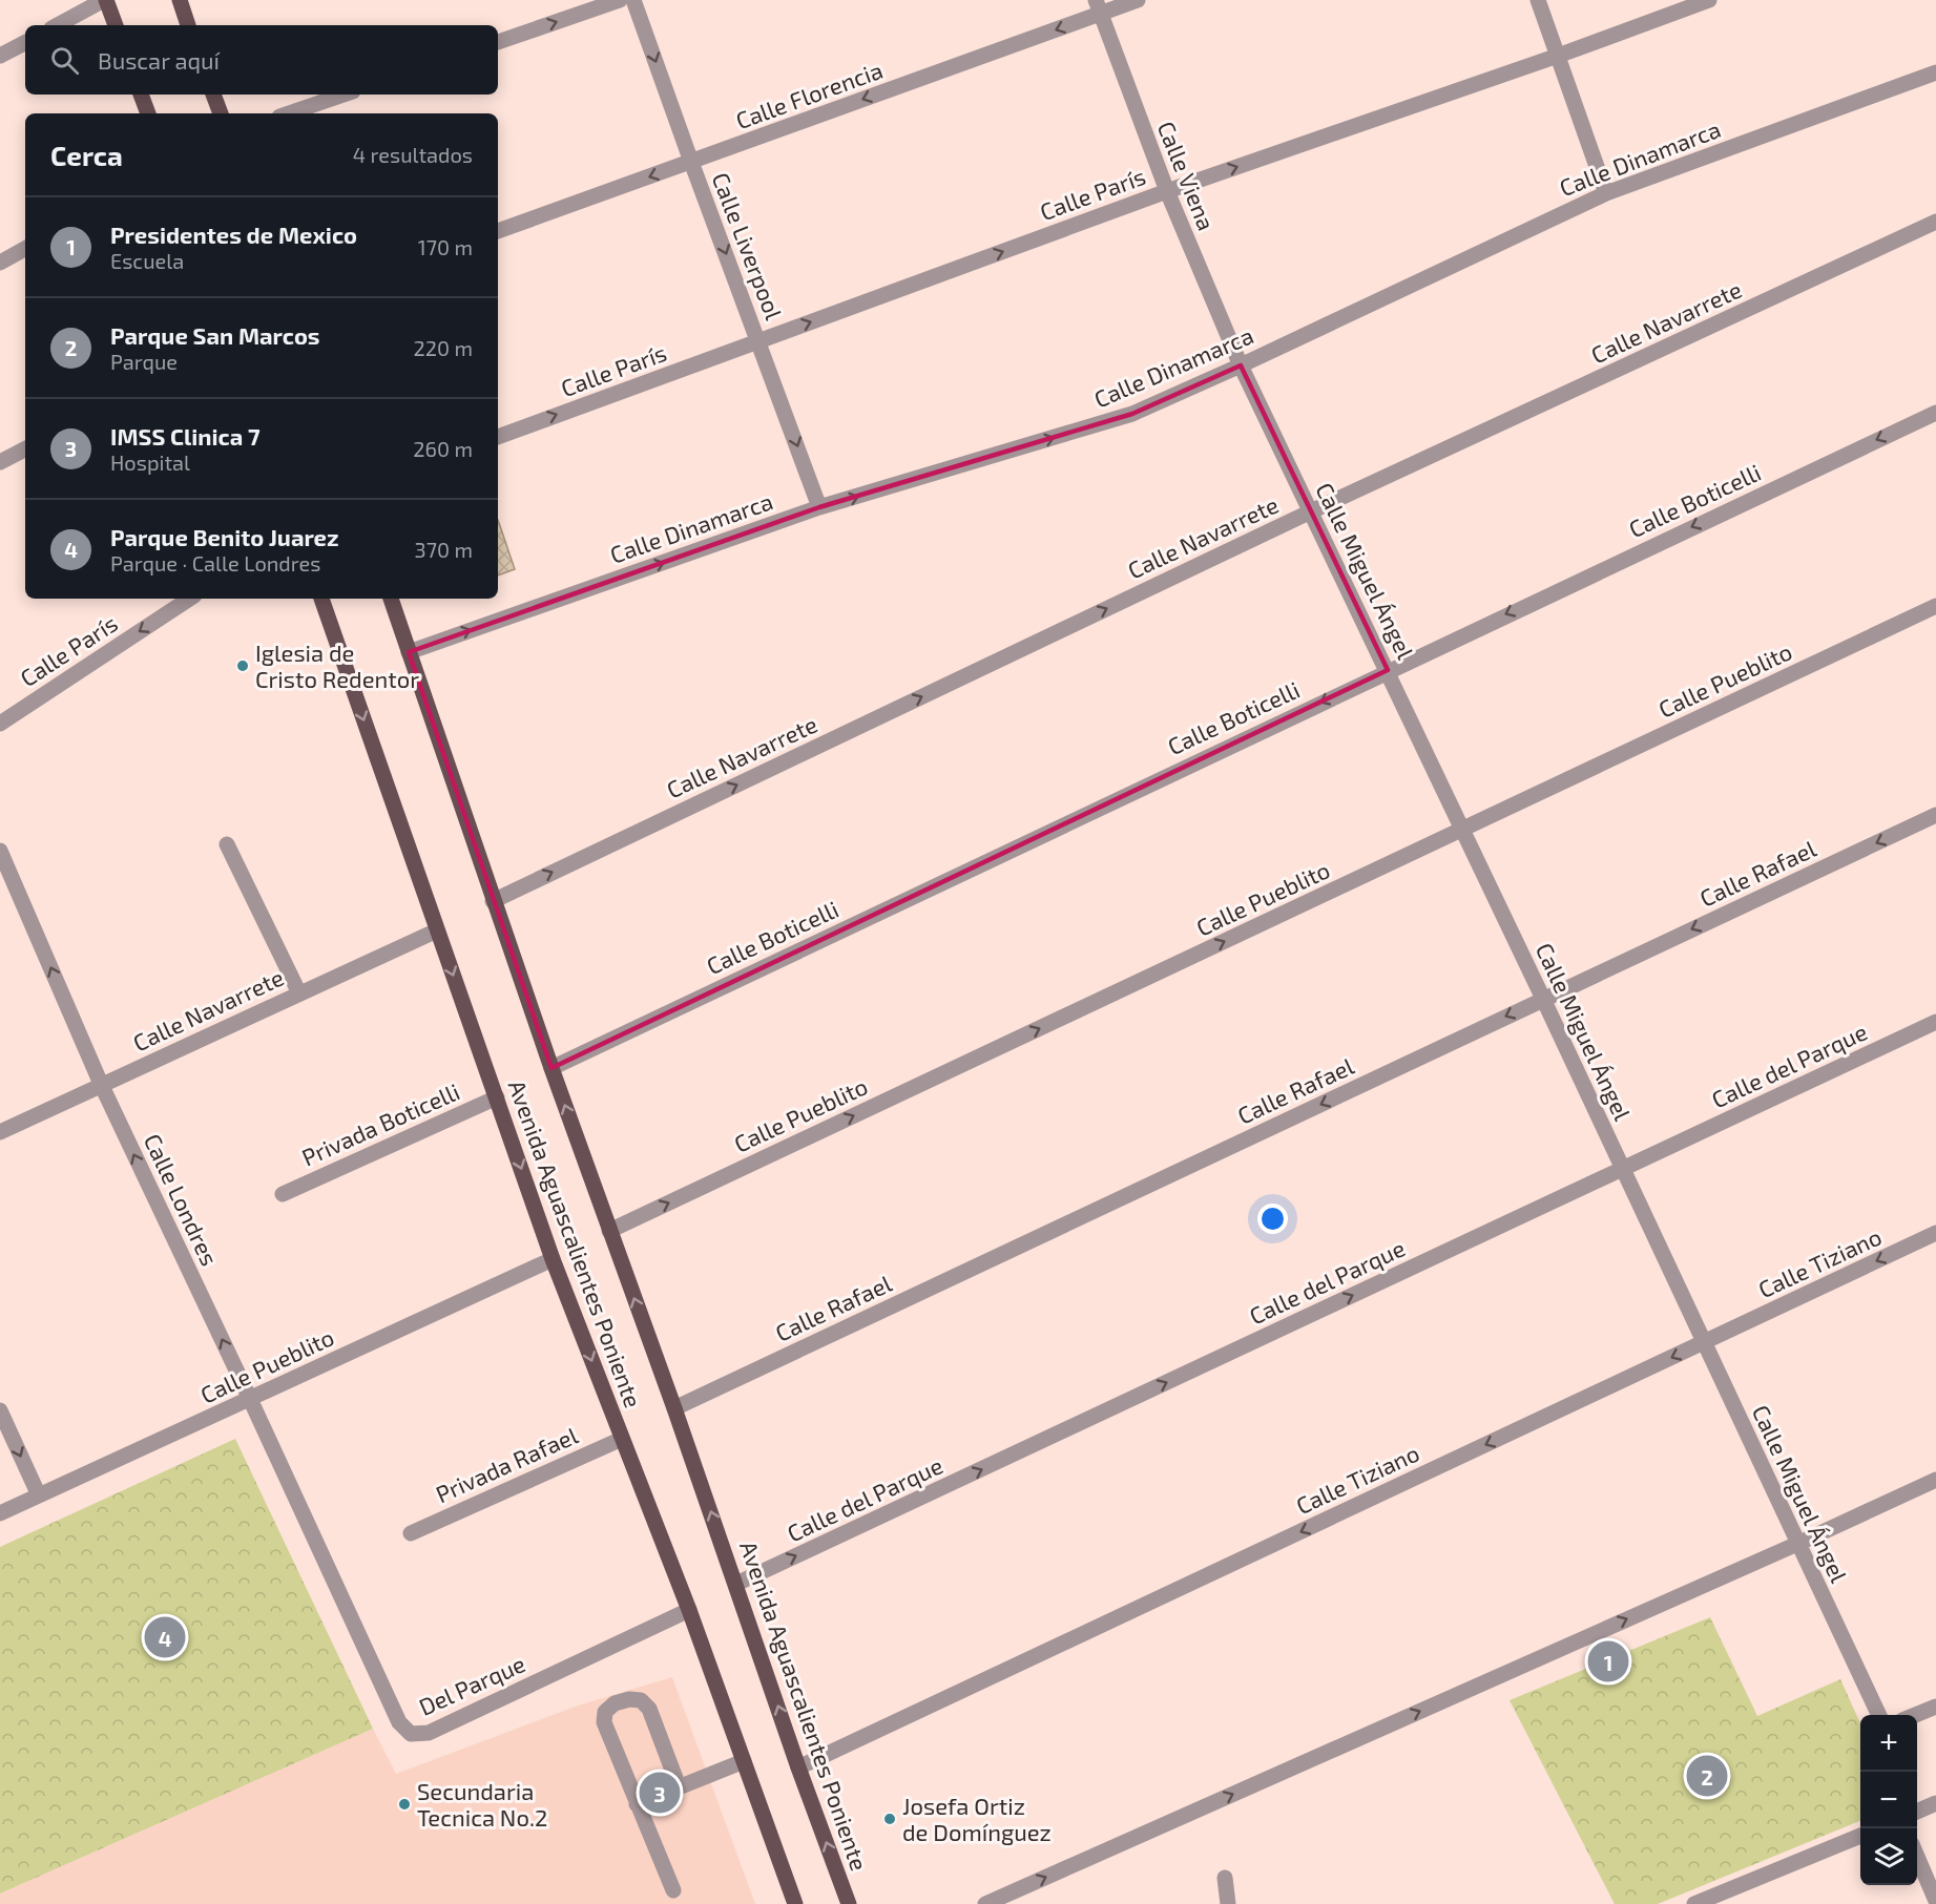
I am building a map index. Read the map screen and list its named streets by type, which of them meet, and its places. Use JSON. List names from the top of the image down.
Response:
{
  "streets": {
    "main road": ["Avenida Aguascalientes Poniente"],
    "street": [
      "Calle Florencia",
      "Calle Dinamarca",
      "Calle Viena",
      "Calle París",
      "Calle Liverpool",
      "Calle Navarrete",
      "Calle Boticelli",
      "Calle Miguel Ángel",
      "Calle Pueblito",
      "Calle Rafael",
      "Calle del Parque",
      "Privada Boticelli",
      "Calle Londres",
      "Calle Tiziano",
      "Privada Rafael",
      "Del Parque"
    ]
  },
  "crossings": [
    ["Calle Florencia", "Calle Viena"],
    ["Calle Florencia", "Calle Liverpool"],
    ["Calle Dinamarca", "Calle Viena"],
    ["Calle Dinamarca", "Calle Liverpool"],
    ["Calle Dinamarca", "Calle Miguel Ángel"],
    ["Calle Dinamarca", "Avenida Aguascalientes Poniente"],
    ["Calle Viena", "Calle París"],
    ["Calle Viena", "Calle Miguel Ángel"],
    ["Calle París", "Calle Liverpool"],
    ["Calle Navarrete", "Calle Miguel Ángel"],
    ["Calle Navarrete", "Calle Londres"],
    ["Calle Navarrete", "Avenida Aguascalientes Poniente"],
    ["Calle Boticelli", "Calle Miguel Ángel"],
    ["Calle Boticelli", "Avenida Aguascalientes Poniente"],
    ["Calle Miguel Ángel", "Calle Pueblito"],
    ["Calle Miguel Ángel", "Calle Rafael"],
    ["Calle Miguel Ángel", "Calle del Parque"],
    ["Calle Miguel Ángel", "Calle Tiziano"],
    ["Calle Pueblito", "Calle Londres"],
    ["Calle Pueblito", "Avenida Aguascalientes Poniente"],
    ["Calle Rafael", "Avenida Aguascalientes Poniente"],
    ["Calle del Parque", "Avenida Aguascalientes Poniente"],
    ["Privada Boticelli", "Avenida Aguascalientes Poniente"],
    ["Calle Londres", "Del Parque"],
    ["Avenida Aguascalientes Poniente", "Calle Tiziano"],
    ["Avenida Aguascalientes Poniente", "Privada Rafael"],
    ["Avenida Aguascalientes Poniente", "Del Parque"]
  ],
  "one_way": [
    "Calle Florencia",
    "Calle Dinamarca",
    "Calle Liverpool",
    "Calle Navarrete",
    "Calle Boticelli",
    "Calle Pueblito",
    "Calle Rafael",
    "Calle del Parque",
    "Calle Londres",
    "Calle Tiziano"
  ],
  "places": ["Iglesia de Cristo Redentor", "Secundaria Tecnica No.2", "Josefa Ortiz de Domínguez"],
  "page": {
    "search": "Buscar aquí",
    "heading": ["Cerca", "4 resultados"],
    "list": [
      {
        "mark": "1",
        "name": "Presidentes de Mexico",
        "note": "Escuela",
        "value": "170 m"
      },
      {
        "mark": "2",
        "name": "Parque San Marcos",
        "note": "Parque",
        "value": "220 m"
      },
      {
        "mark": "3",
        "name": "IMSS Clinica 7",
        "note": "Hospital",
        "value": "260 m"
      },
      {
        "mark": "4",
        "name": "Parque Benito Juarez",
        "note": "Parque · Calle Londres",
        "value": "370 m"
      }
    ],
    "pins": [
      "4",
      "1",
      "2",
      "3"
    ],
    "map_buttons": ["+", "−"]
  }
}
